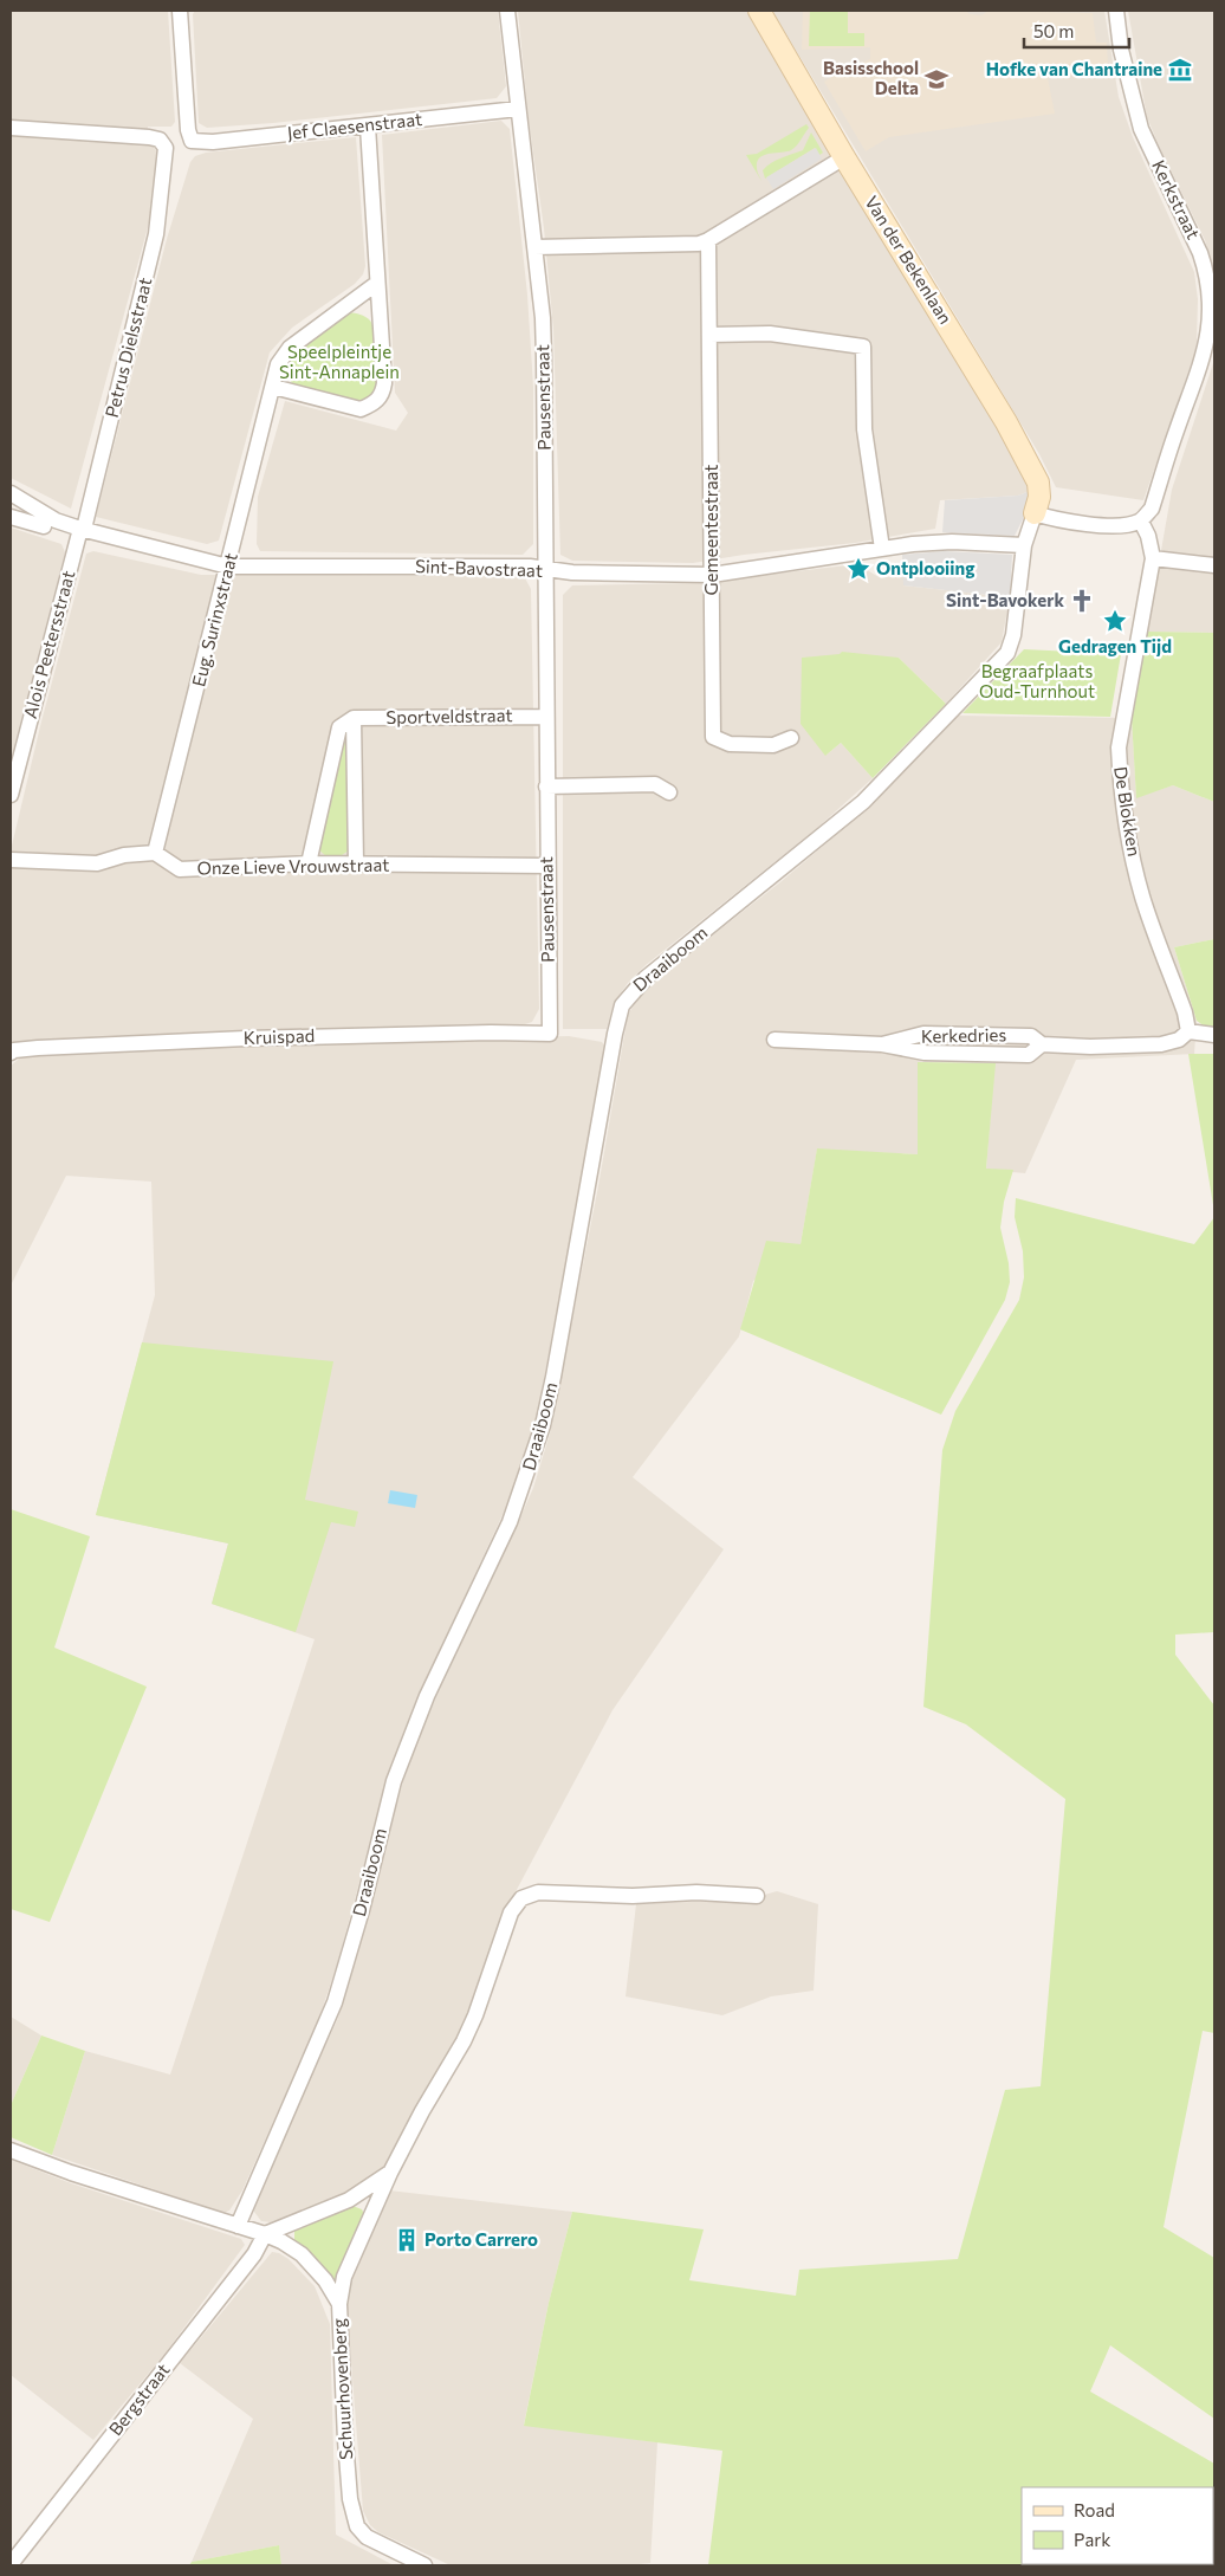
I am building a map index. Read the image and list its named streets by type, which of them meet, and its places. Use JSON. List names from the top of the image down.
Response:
{
  "streets": {
    "street": [
      "Jef Claesenstraat",
      "Kerkstraat",
      "Van der Bekenlaan",
      "Petrus Dielsstraat",
      "Pausenstraat",
      "Gemeentestraat",
      "Sint-Bavostraat",
      "Eug. Surinxstraat",
      "Alois Peetersstraat",
      "Sportveldstraat",
      "De Blokken",
      "Onze Lieve Vrouwstraat",
      "Draaiboom",
      "Kerkedries",
      "Kruispad",
      "Schuurhovenberg",
      "Bergstraat"
    ]
  },
  "crossings": [
    ["Jef Claesenstraat", "Pausenstraat"],
    ["Van der Bekenlaan", "Draaiboom"],
    ["Petrus Dielsstraat", "Sint-Bavostraat"],
    ["Petrus Dielsstraat", "Alois Peetersstraat"],
    ["Pausenstraat", "Sint-Bavostraat"],
    ["Pausenstraat", "Sportveldstraat"],
    ["Pausenstraat", "Onze Lieve Vrouwstraat"],
    ["Pausenstraat", "Kruispad"],
    ["Gemeentestraat", "Sint-Bavostraat"],
    ["Sint-Bavostraat", "Eug. Surinxstraat"],
    ["Sint-Bavostraat", "Alois Peetersstraat"],
    ["Sint-Bavostraat", "Draaiboom"],
    ["Eug. Surinxstraat", "Onze Lieve Vrouwstraat"],
    ["De Blokken", "Kerkedries"],
    ["Draaiboom", "Schuurhovenberg"],
    ["Schuurhovenberg", "Bergstraat"]
  ],
  "parks": ["Speelpleintje Sint-Annaplein", "Begraafplaats Oud-Turnhout"],
  "places": {
    "museum": ["Hofke van Chantraine"],
    "school or university": ["Basisschool Delta"],
    "place": ["Ontplooiing", "Gedragen Tijd"],
    "church": ["Sint-Bavokerk"],
    "building": ["Porto Carrero"]
  },
  "legend": ["Road", "Park"],
  "scale_bar": "50 m"
}
